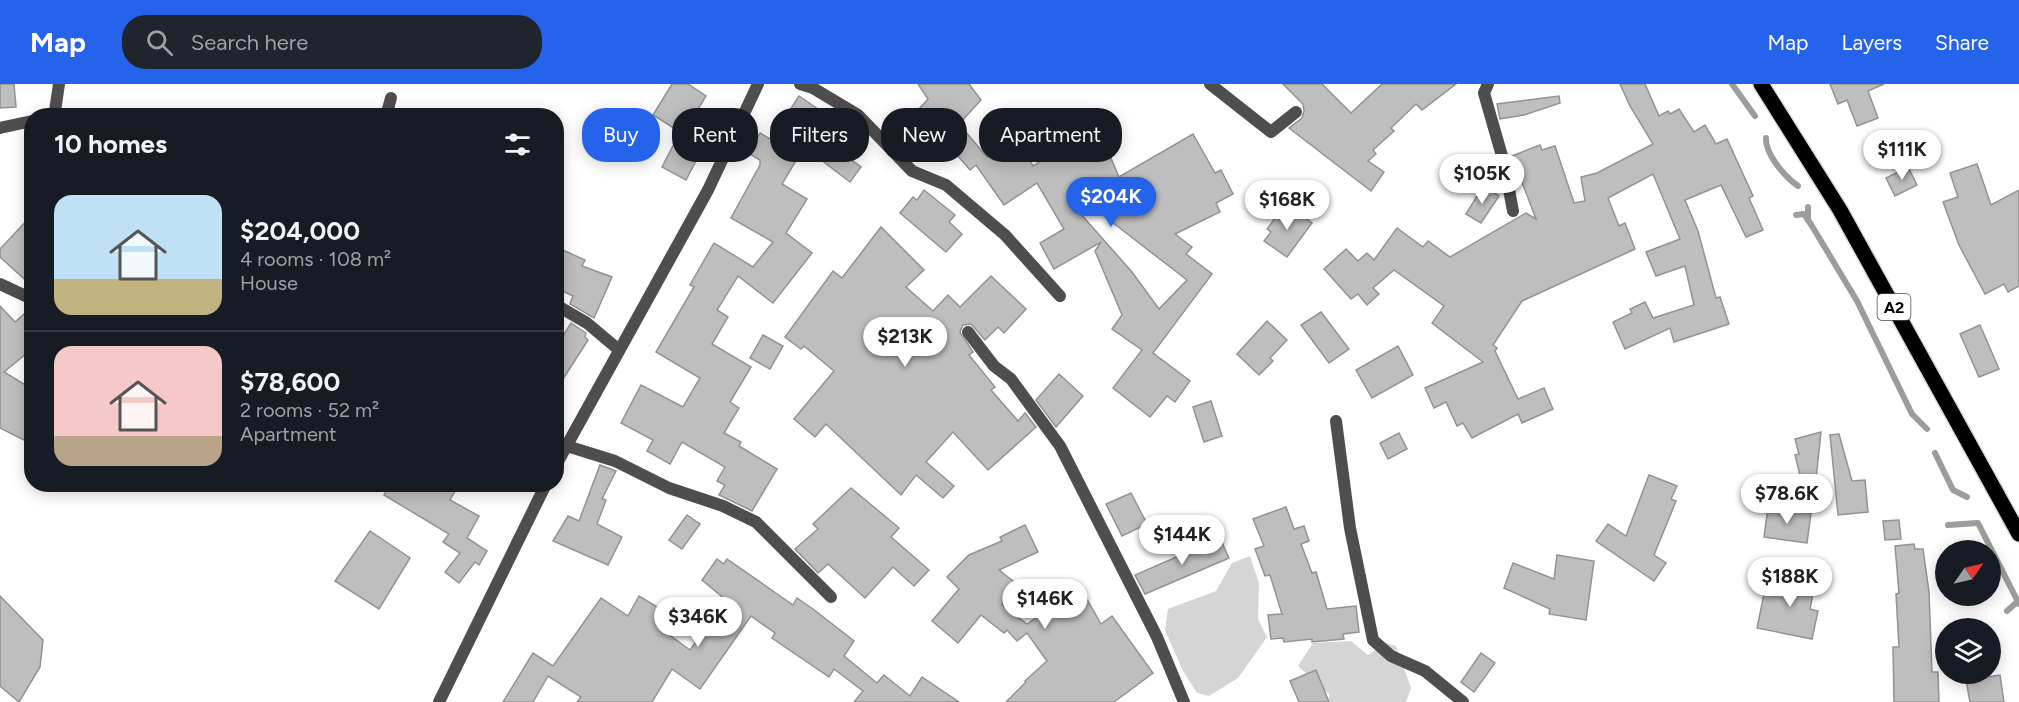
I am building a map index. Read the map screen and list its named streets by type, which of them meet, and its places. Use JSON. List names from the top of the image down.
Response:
{
  "streets": {
    "main road": ["A2"]
  },
  "north": "top right",
  "page": {
    "header": "Map",
    "search": "Search here",
    "nav": ["Map", "Layers", "Share"],
    "chip": [
      "Buy",
      "Rent",
      "Filters",
      "New",
      "Apartment"
    ],
    "heading": "10 homes",
    "price": [
      "$111K",
      "$105K",
      "$204K",
      "$168K",
      "$213K",
      "$78.6K",
      "$144K",
      "$188K",
      "$146K",
      "$346K"
    ],
    "list": [
      {
        "name": "$204,000",
        "note": "4 rooms · 108 m² · House"
      },
      {
        "name": "$78,600",
        "note": "2 rooms · 52 m² · Apartment"
      }
    ]
  }
}
